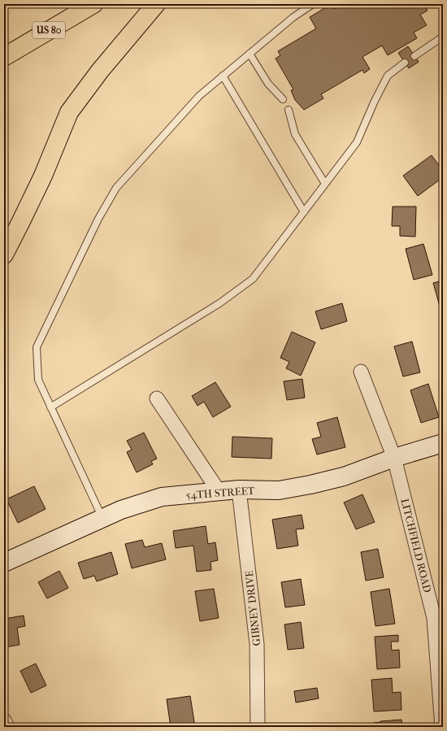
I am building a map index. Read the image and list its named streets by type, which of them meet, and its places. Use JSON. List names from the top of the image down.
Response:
{
  "streets": {
    "highway": ["US 80"],
    "main road": ["54TH STREET"],
    "street": ["LITCHFIELD ROAD", "GIBNEY DRIVE"]
  },
  "crossings": [
    ["54TH STREET", "LITCHFIELD ROAD"],
    ["54TH STREET", "GIBNEY DRIVE"]
  ]
}
